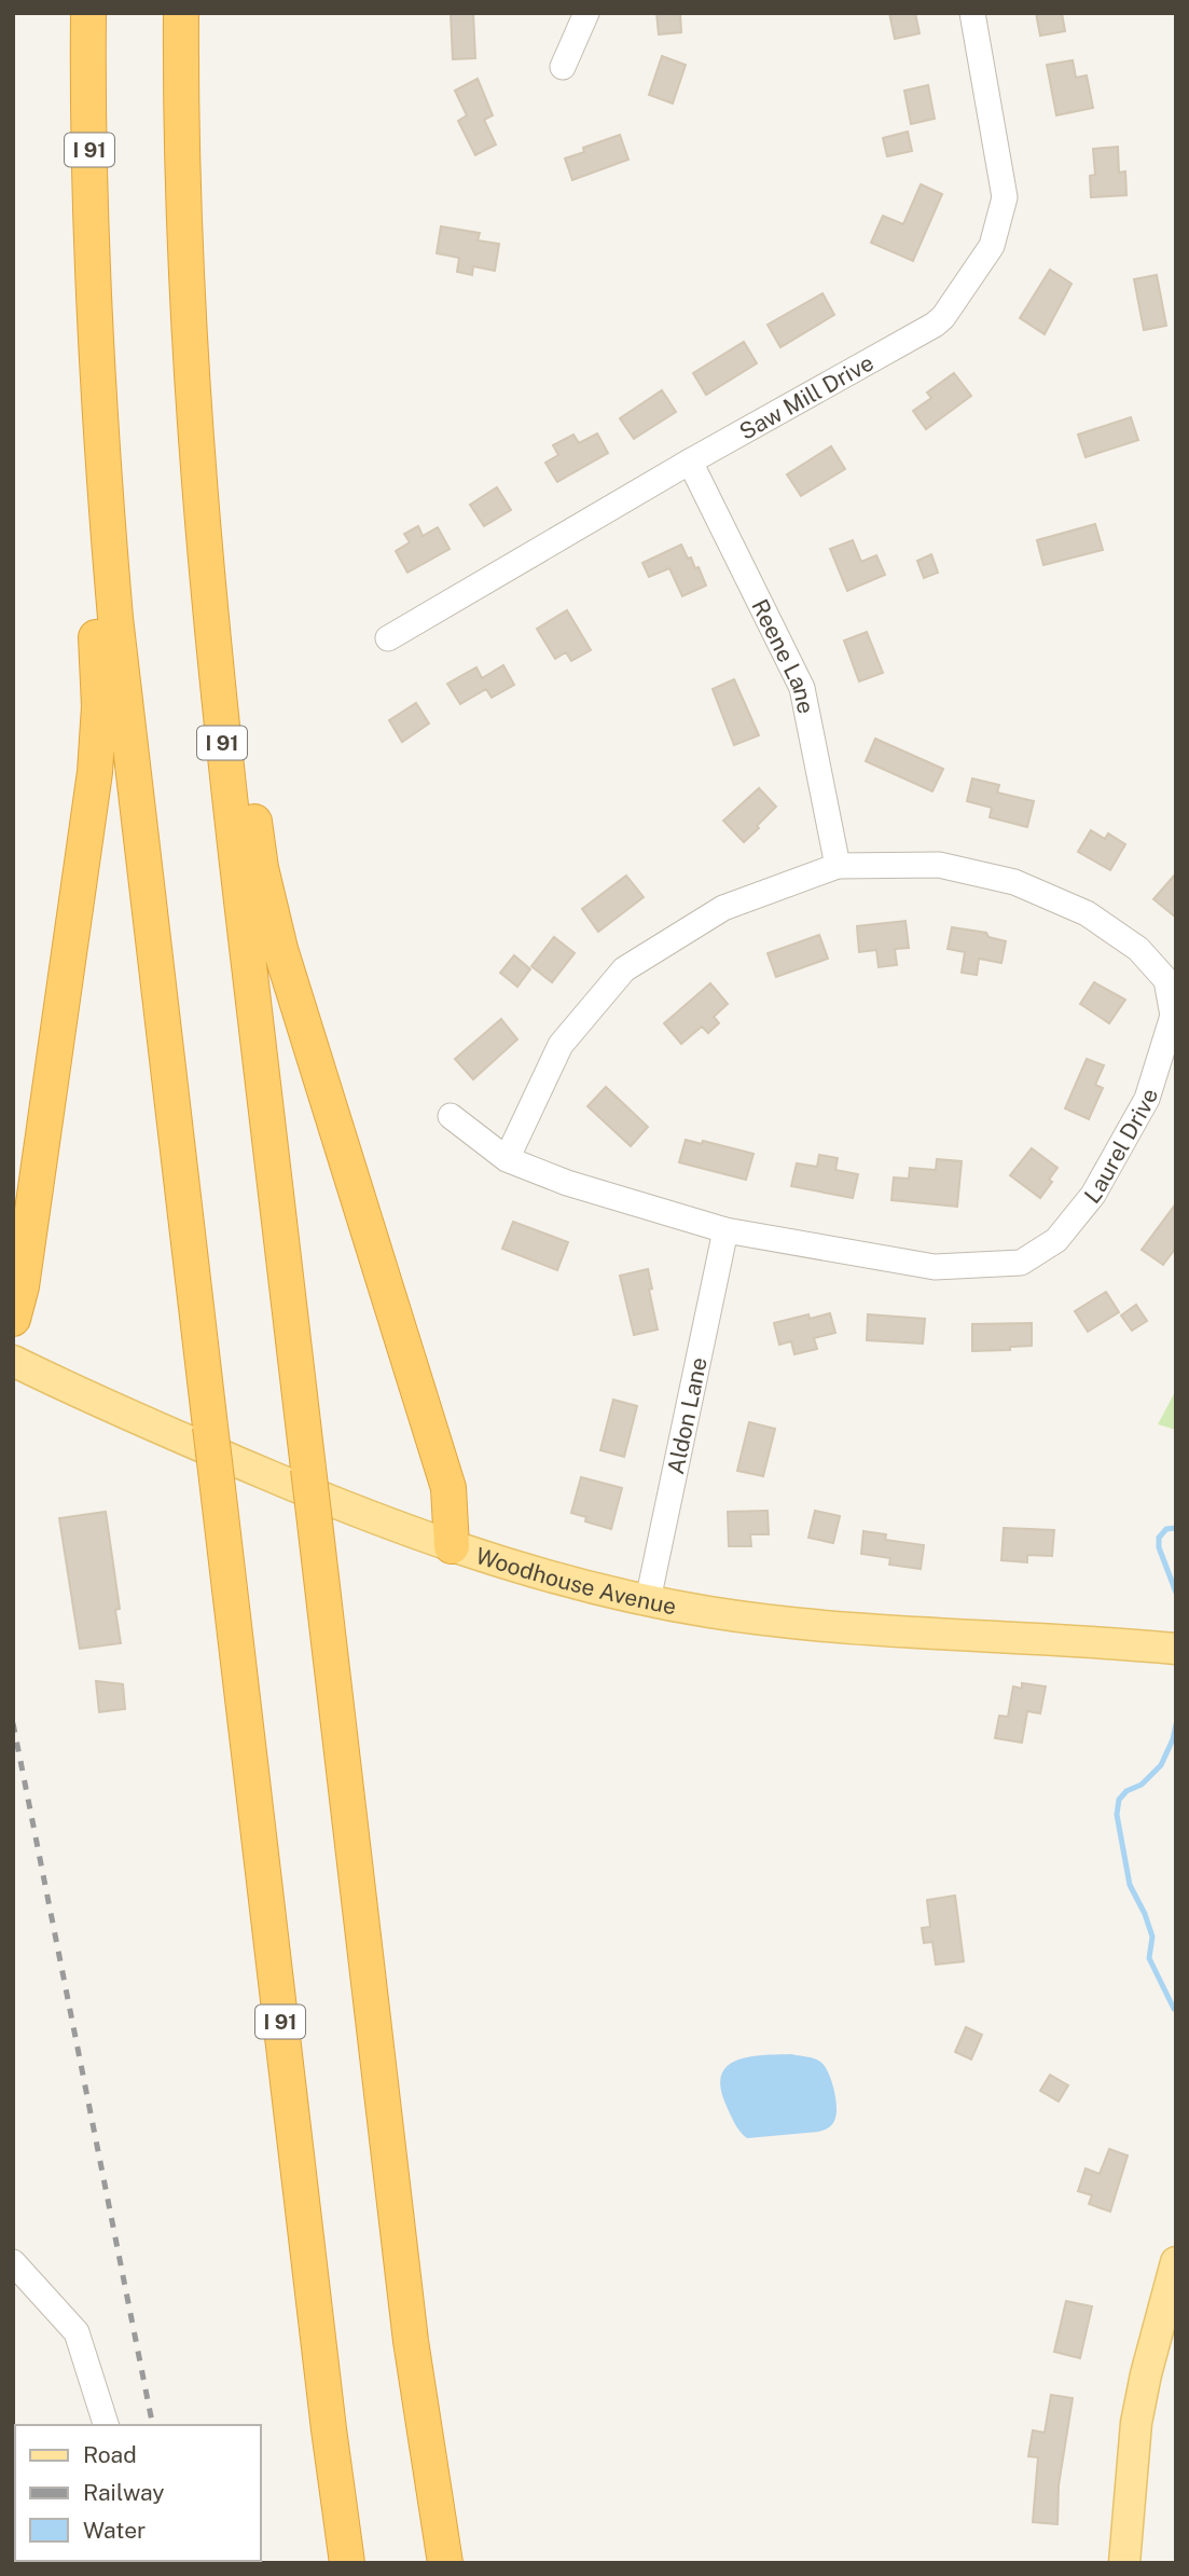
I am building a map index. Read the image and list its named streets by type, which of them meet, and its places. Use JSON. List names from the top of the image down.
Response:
{
  "streets": {
    "highway": ["I 91"],
    "main road": ["Woodhouse Avenue"],
    "street": [
      "Saw Mill Drive",
      "Reene Lane",
      "Laurel Drive",
      "Aldon Lane"
    ]
  },
  "crossings": [
    ["Saw Mill Drive", "Reene Lane"],
    ["Reene Lane", "Laurel Drive"],
    ["Laurel Drive", "Aldon Lane"],
    ["Aldon Lane", "Woodhouse Avenue"]
  ],
  "legend": ["Road", "Railway", "Water"]
}
